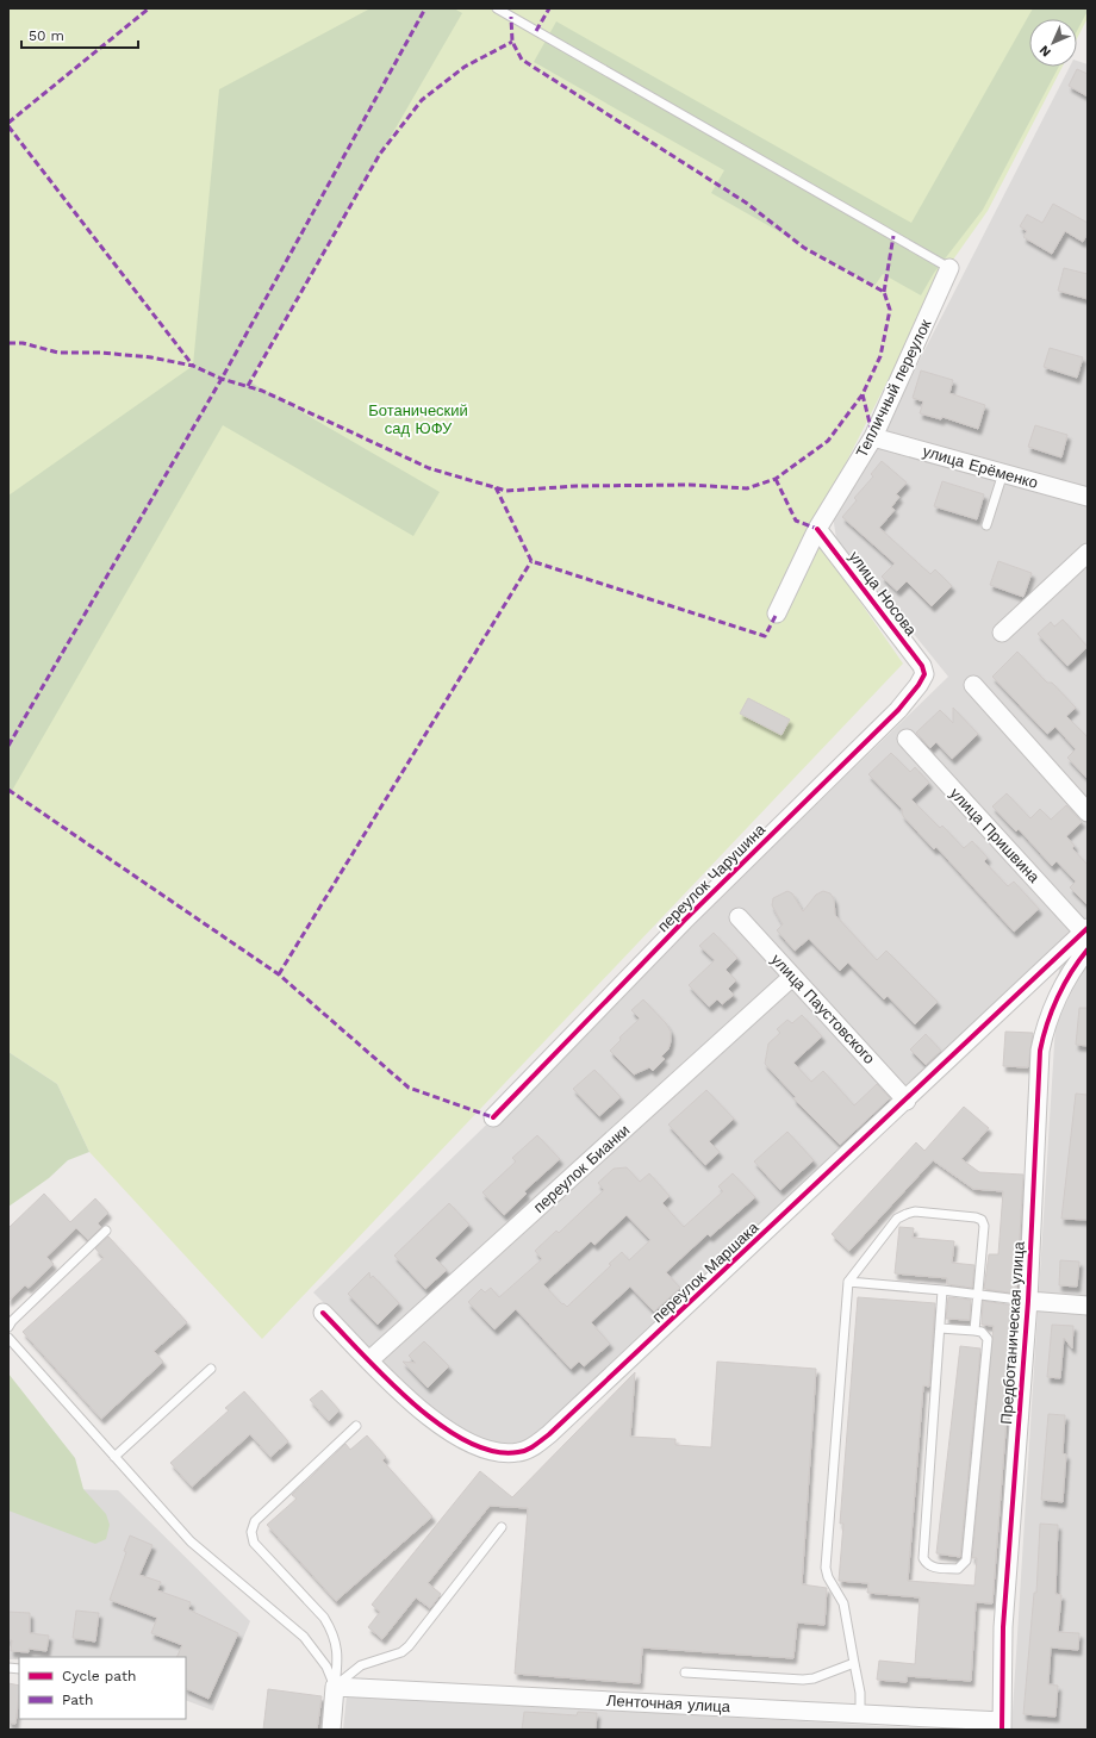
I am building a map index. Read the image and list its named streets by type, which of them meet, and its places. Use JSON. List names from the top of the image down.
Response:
{
  "streets": {
    "street": [
      "Тепличный переулок",
      "улица Ерёменко",
      "улица Носова",
      "улица Пришвина",
      "переулок Чарушина",
      "улица Паустовского",
      "переулок Бианки",
      "переулок Маршака",
      "Предботаническая улица",
      "Ленточная улица"
    ]
  },
  "crossings": [
    ["Тепличный переулок", "улица Ерёменко"],
    ["Тепличный переулок", "улица Носова"],
    ["улица Носова", "переулок Чарушина"],
    ["улица Пришвина", "переулок Маршака"],
    ["улица Пришвина", "Предботаническая улица"],
    ["улица Паустовского", "переулок Бианки"],
    ["улица Паустовского", "переулок Маршака"],
    ["переулок Бианки", "переулок Маршака"],
    ["переулок Маршака", "Предботаническая улица"],
    ["Предботаническая улица", "Ленточная улица"]
  ],
  "parks": ["Ботанический сад ЮФУ"],
  "legend": ["Cycle path", "Path"],
  "scale_bar": "50 m",
  "north": "bottom left"
}
